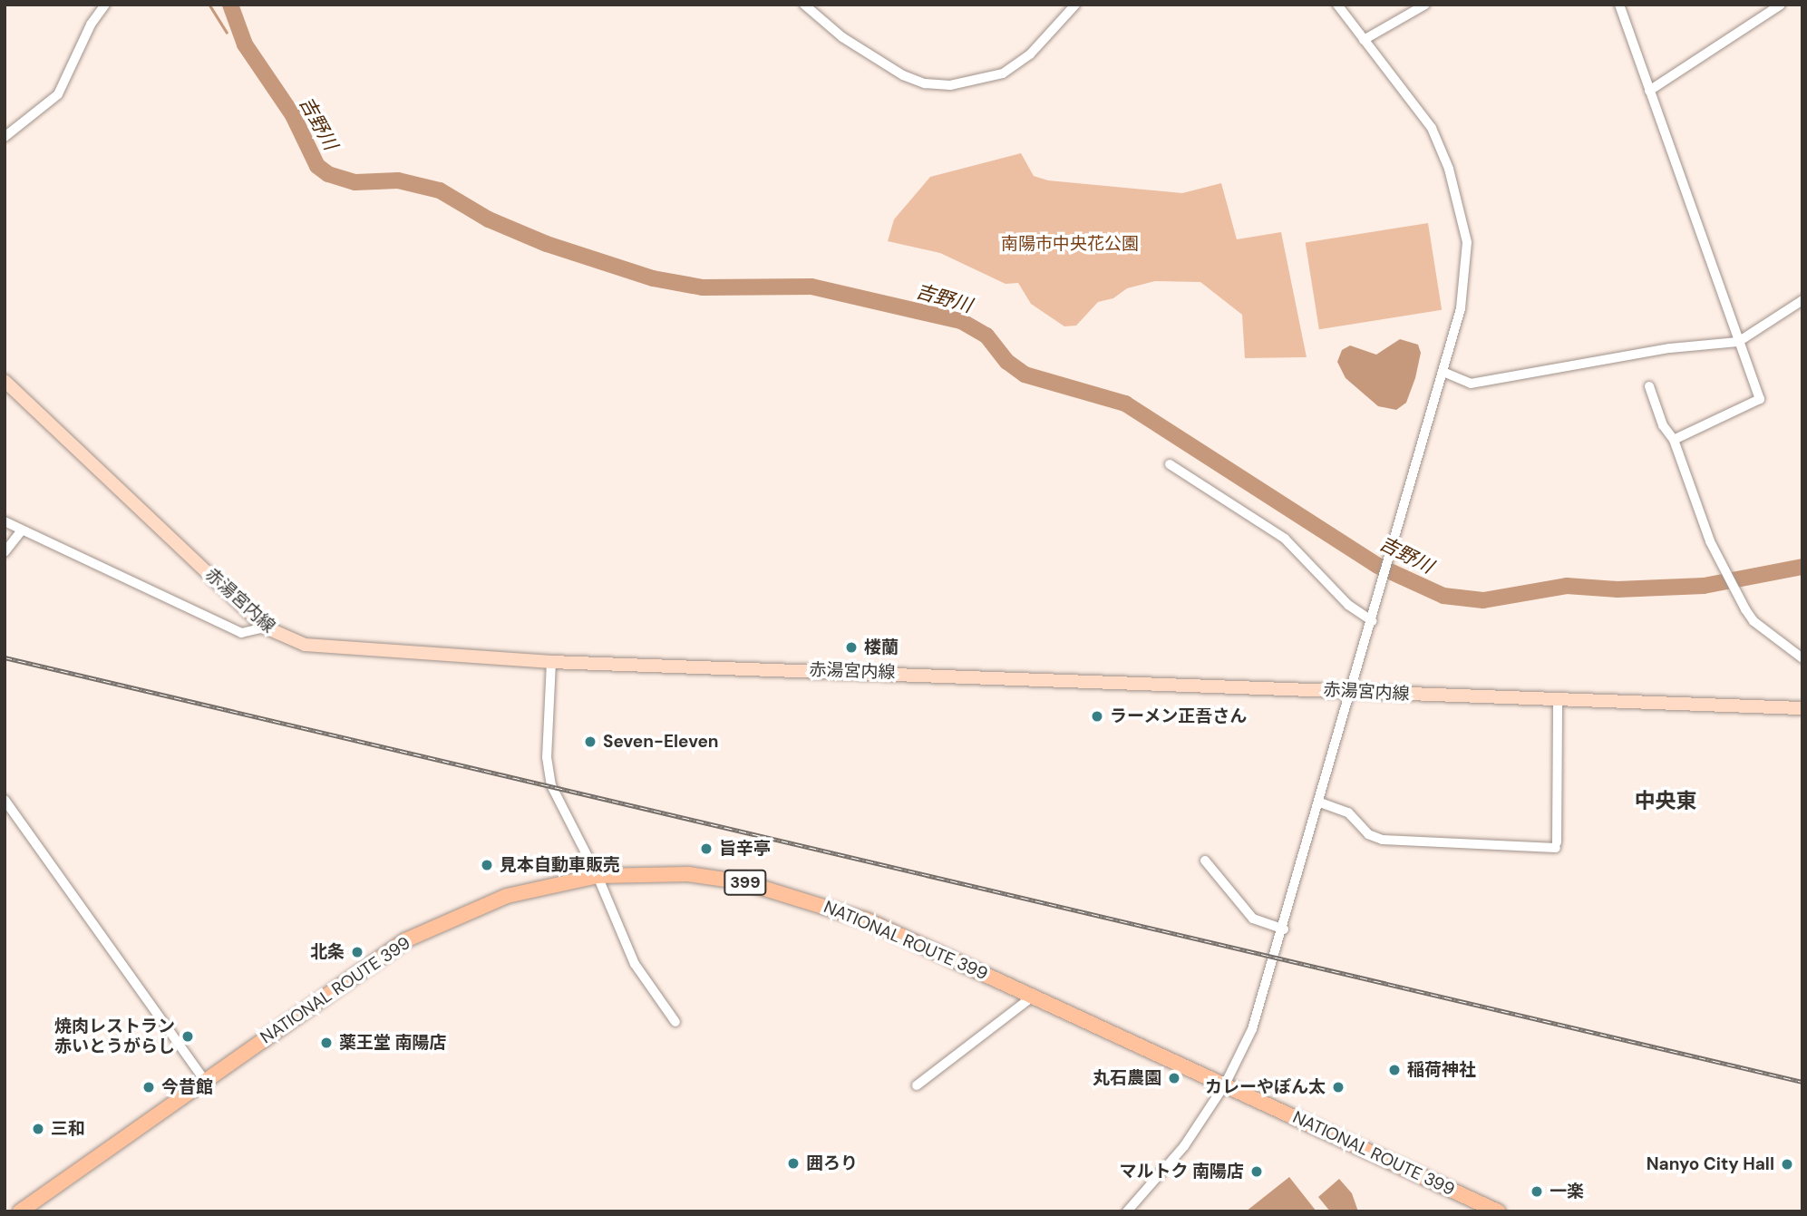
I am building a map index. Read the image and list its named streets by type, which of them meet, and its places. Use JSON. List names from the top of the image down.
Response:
{
  "streets": {
    "highway": ["399", "NATIONAL ROUTE 399"],
    "main road": ["赤湯宮内線"]
  },
  "districts": ["中央東"],
  "water": ["吉野川"],
  "parks": ["南陽市中央花公園"],
  "places": [
    "楼蘭",
    "ラーメン正吾さん",
    "Seven-Eleven",
    "旨辛亭",
    "見本自動車販売",
    "北条",
    "焼肉レストラン 赤いとうがらし",
    "薬王堂 南陽店",
    "稲荷神社",
    "丸石農園",
    "今昔館",
    "カレーやぽん太",
    "三和",
    "囲ろり",
    "Nanyo City Hall",
    "マルトク 南陽店",
    "一楽"
  ]
}
